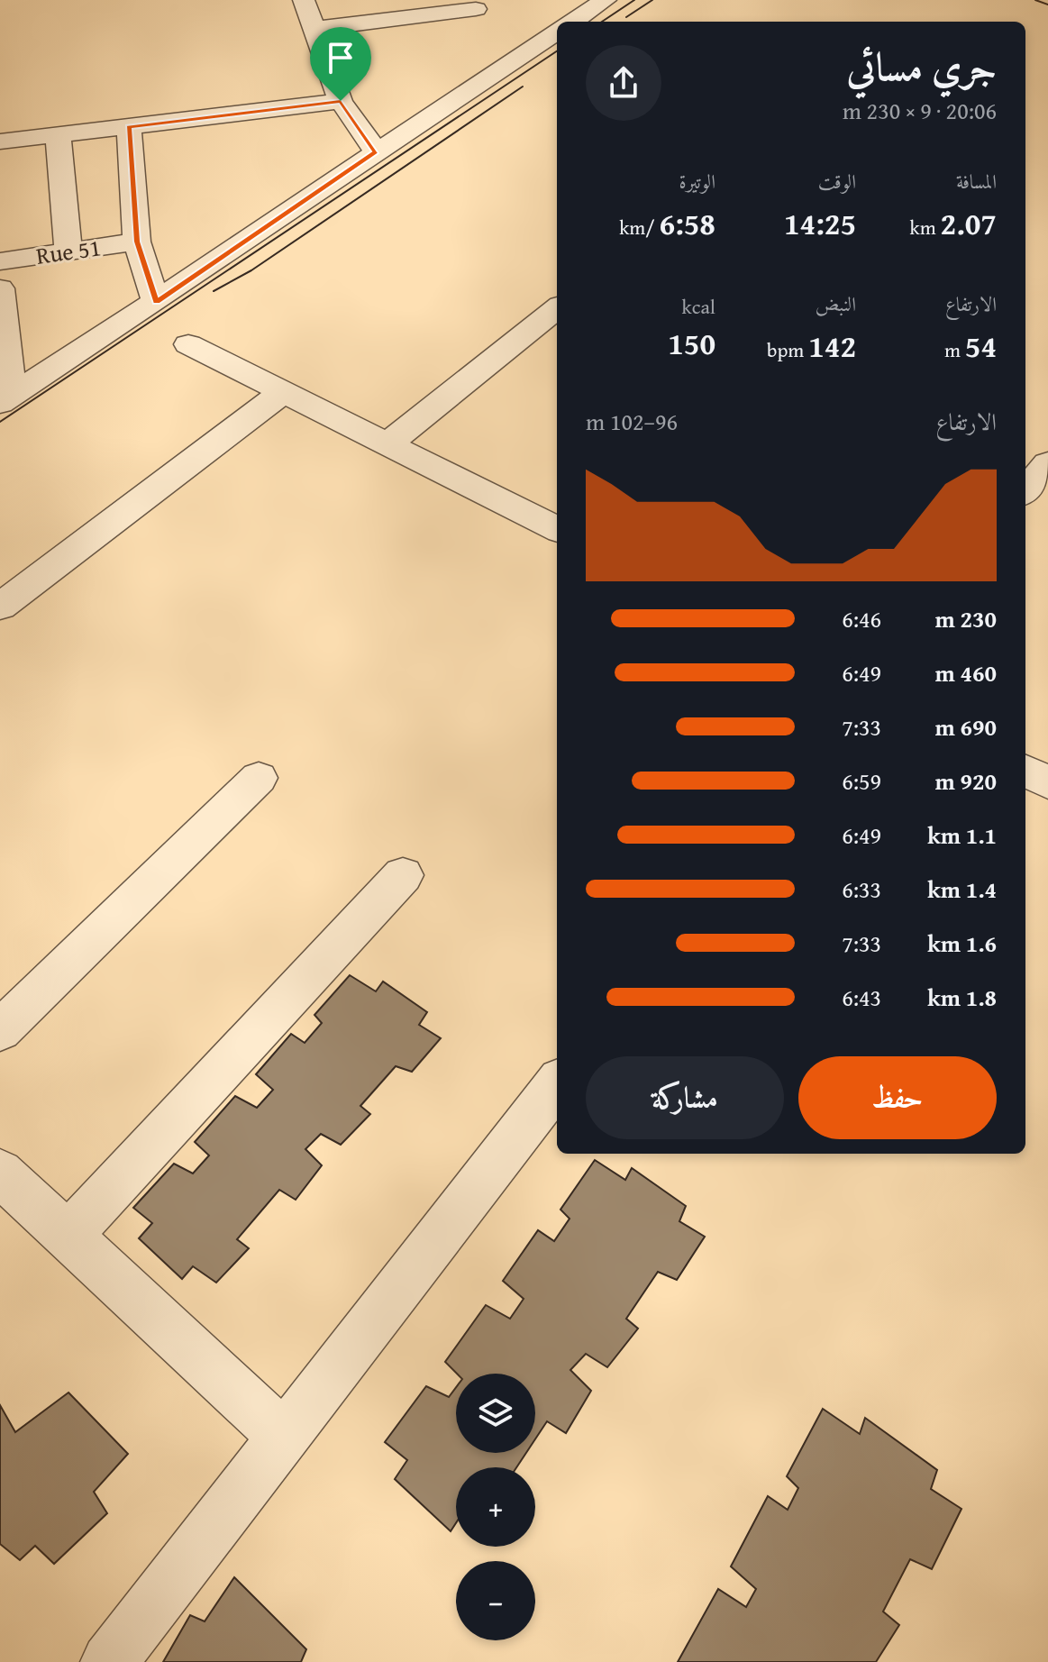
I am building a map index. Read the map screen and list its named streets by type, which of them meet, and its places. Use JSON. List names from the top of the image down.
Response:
{
  "streets": {
    "street": ["Rue 51"]
  },
  "page": {
    "heading": ["جري مسائي", "20:06 · 9 × 230 m"],
    "stats": [
      ["المسافة", "2.07 km"],
      ["الوقت", "14:25"],
      ["الوتيرة", "6:58 /km"],
      ["الارتفاع", "54 m"],
      ["النبض", "142 bpm"],
      ["kcal", "150"]
    ],
    "chart": ["الارتفاع", "96–102 m"],
    "list": [
      {
        "name": "230 m",
        "note": "6:46"
      },
      {
        "name": "460 m",
        "note": "6:49"
      },
      {
        "name": "690 m",
        "note": "7:33"
      },
      {
        "name": "920 m",
        "note": "6:59"
      },
      {
        "name": "1.1 km",
        "note": "6:49"
      },
      {
        "name": "1.4 km",
        "note": "6:33"
      },
      {
        "name": "1.6 km",
        "note": "7:33"
      },
      {
        "name": "1.8 km",
        "note": "6:43"
      }
    ],
    "buttons": ["حفظ", "مشاركة"],
    "map_buttons": ["+", "−"]
  }
}
